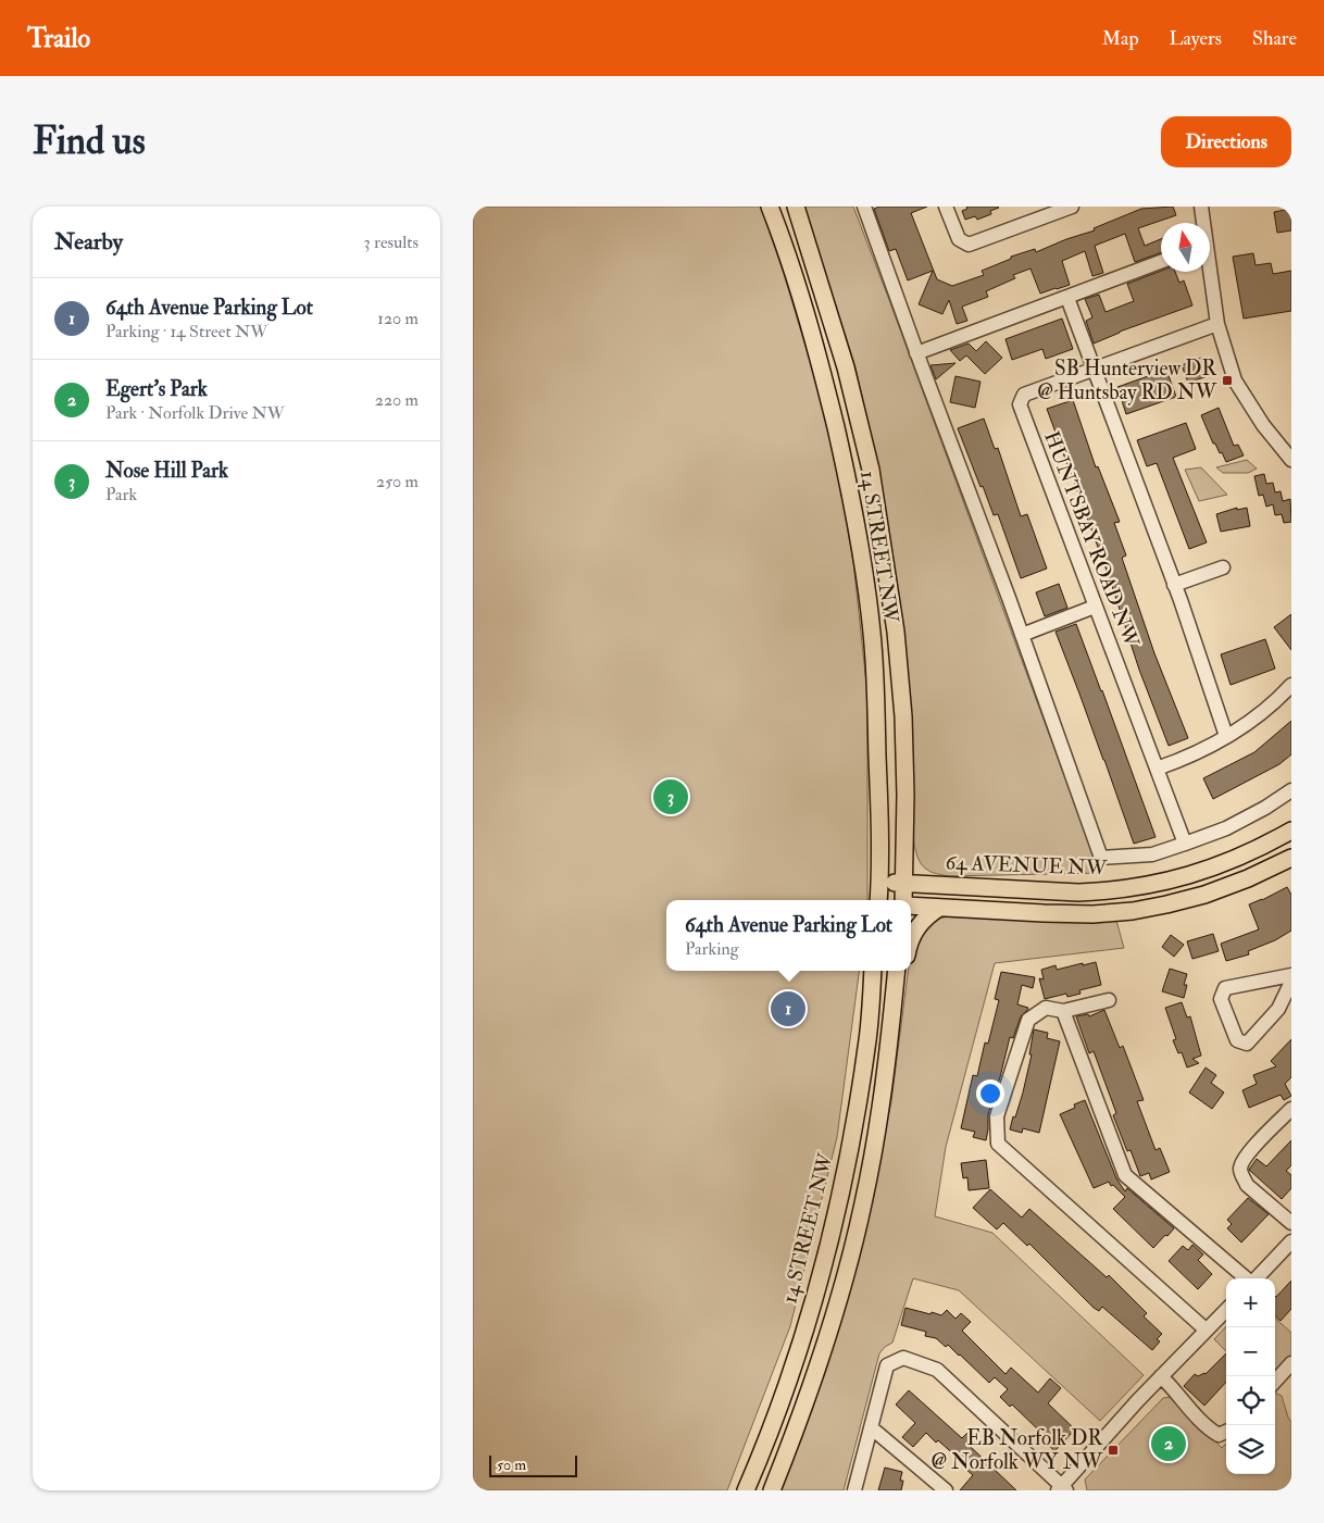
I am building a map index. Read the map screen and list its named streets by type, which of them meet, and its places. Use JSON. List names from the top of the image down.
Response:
{
  "streets": {
    "main road": ["14 STREET NW", "64 AVENUE NW"],
    "street": ["HUNTSBAY ROAD NW"]
  },
  "crossings": [
    ["14 STREET NW", "64 AVENUE NW"]
  ],
  "places": {
    "transit": ["SB Hunterview DR @ Huntsbay RD NW", "EB Norfolk DR @ Norfolk WY NW"]
  },
  "scale_bar": "50 m",
  "north": "top",
  "page": {
    "header": "Trailo",
    "nav": ["Map", "Layers", "Share"],
    "buttons": "Directions",
    "title": "Find us",
    "heading": ["Nearby", "3 results"],
    "list": [
      {
        "mark": "1",
        "name": "64th Avenue Parking Lot",
        "note": "Parking · 14 Street NW",
        "value": "120 m"
      },
      {
        "mark": "2",
        "name": "Egert's Park",
        "note": "Park · Norfolk Drive NW",
        "value": "220 m"
      },
      {
        "mark": "3",
        "name": "Nose Hill Park",
        "note": "Park",
        "value": "250 m"
      }
    ],
    "pins": ["3", "1", "2"],
    "popup": ["64th Avenue Parking Lot", "Parking"],
    "map_buttons": ["+", "−"],
    "scale": "50 m"
  }
}
